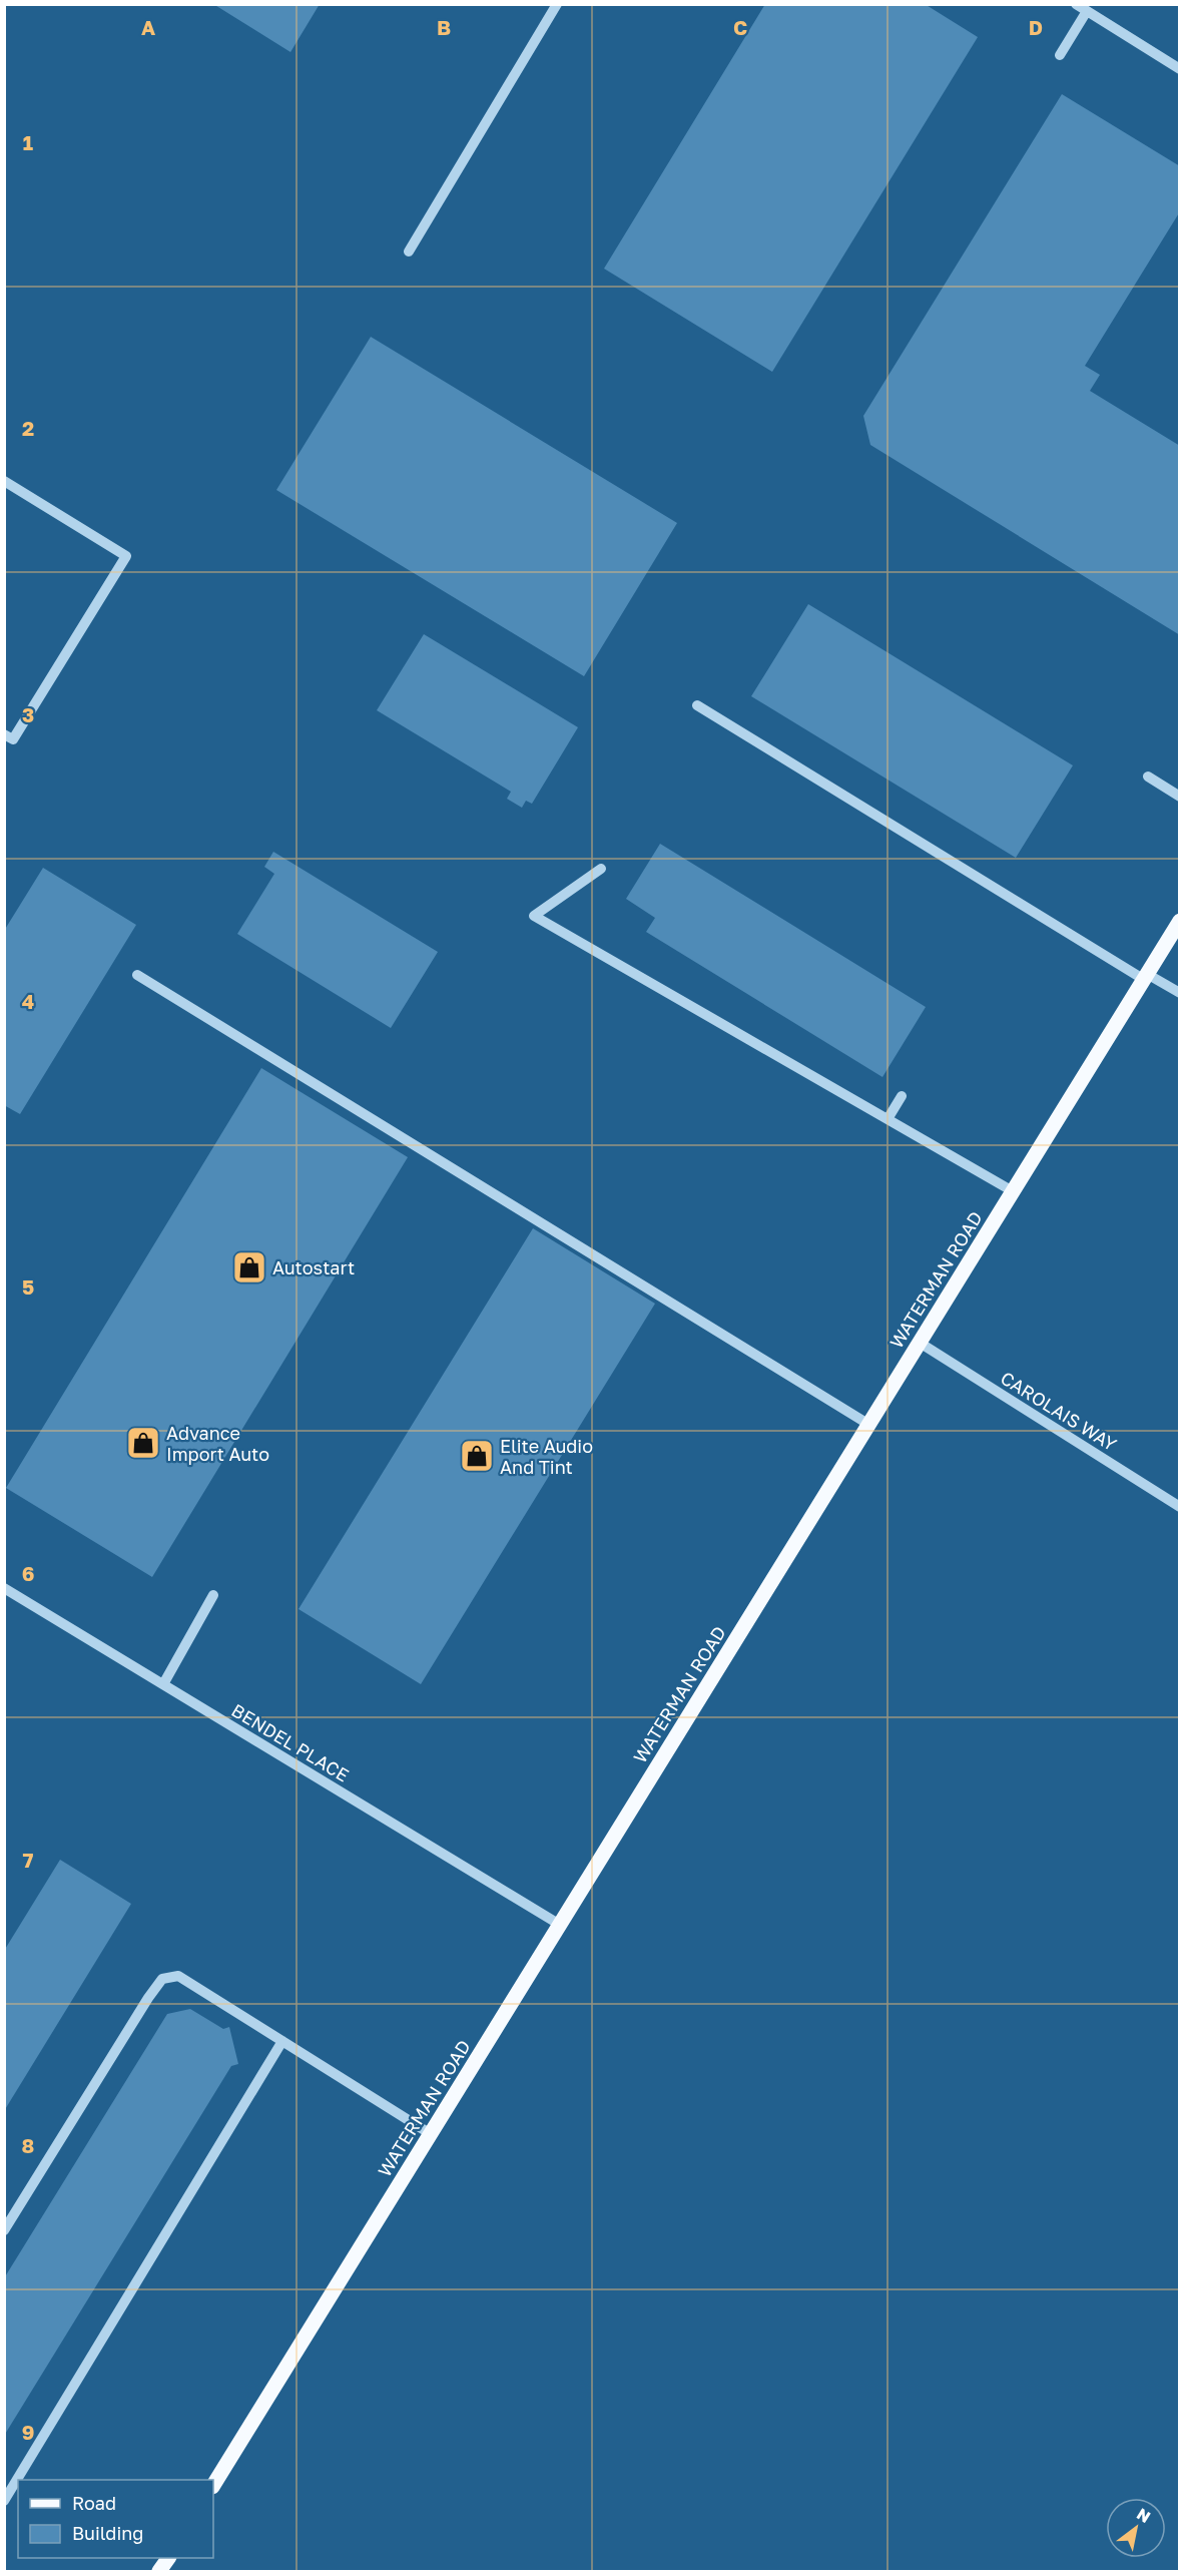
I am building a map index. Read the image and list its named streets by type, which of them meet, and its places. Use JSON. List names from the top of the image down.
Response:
{
  "streets": {
    "main road": ["WATERMAN ROAD"],
    "street": ["CAROLAIS WAY", "BENDEL PLACE"]
  },
  "crossings": [
    ["WATERMAN ROAD", "CAROLAIS WAY"],
    ["WATERMAN ROAD", "BENDEL PLACE"]
  ],
  "places": {
    "shop": ["Autostart", "Advance Import Auto", "Elite Audio And Tint"]
  },
  "legend": ["Road", "Building"],
  "north": "top right",
  "grid": {
    "columns": [
      "A",
      "B",
      "C",
      "D"
    ],
    "rows": [
      "1",
      "2",
      "3",
      "4",
      "5",
      "6",
      "7",
      "8",
      "9"
    ]
  }
}
